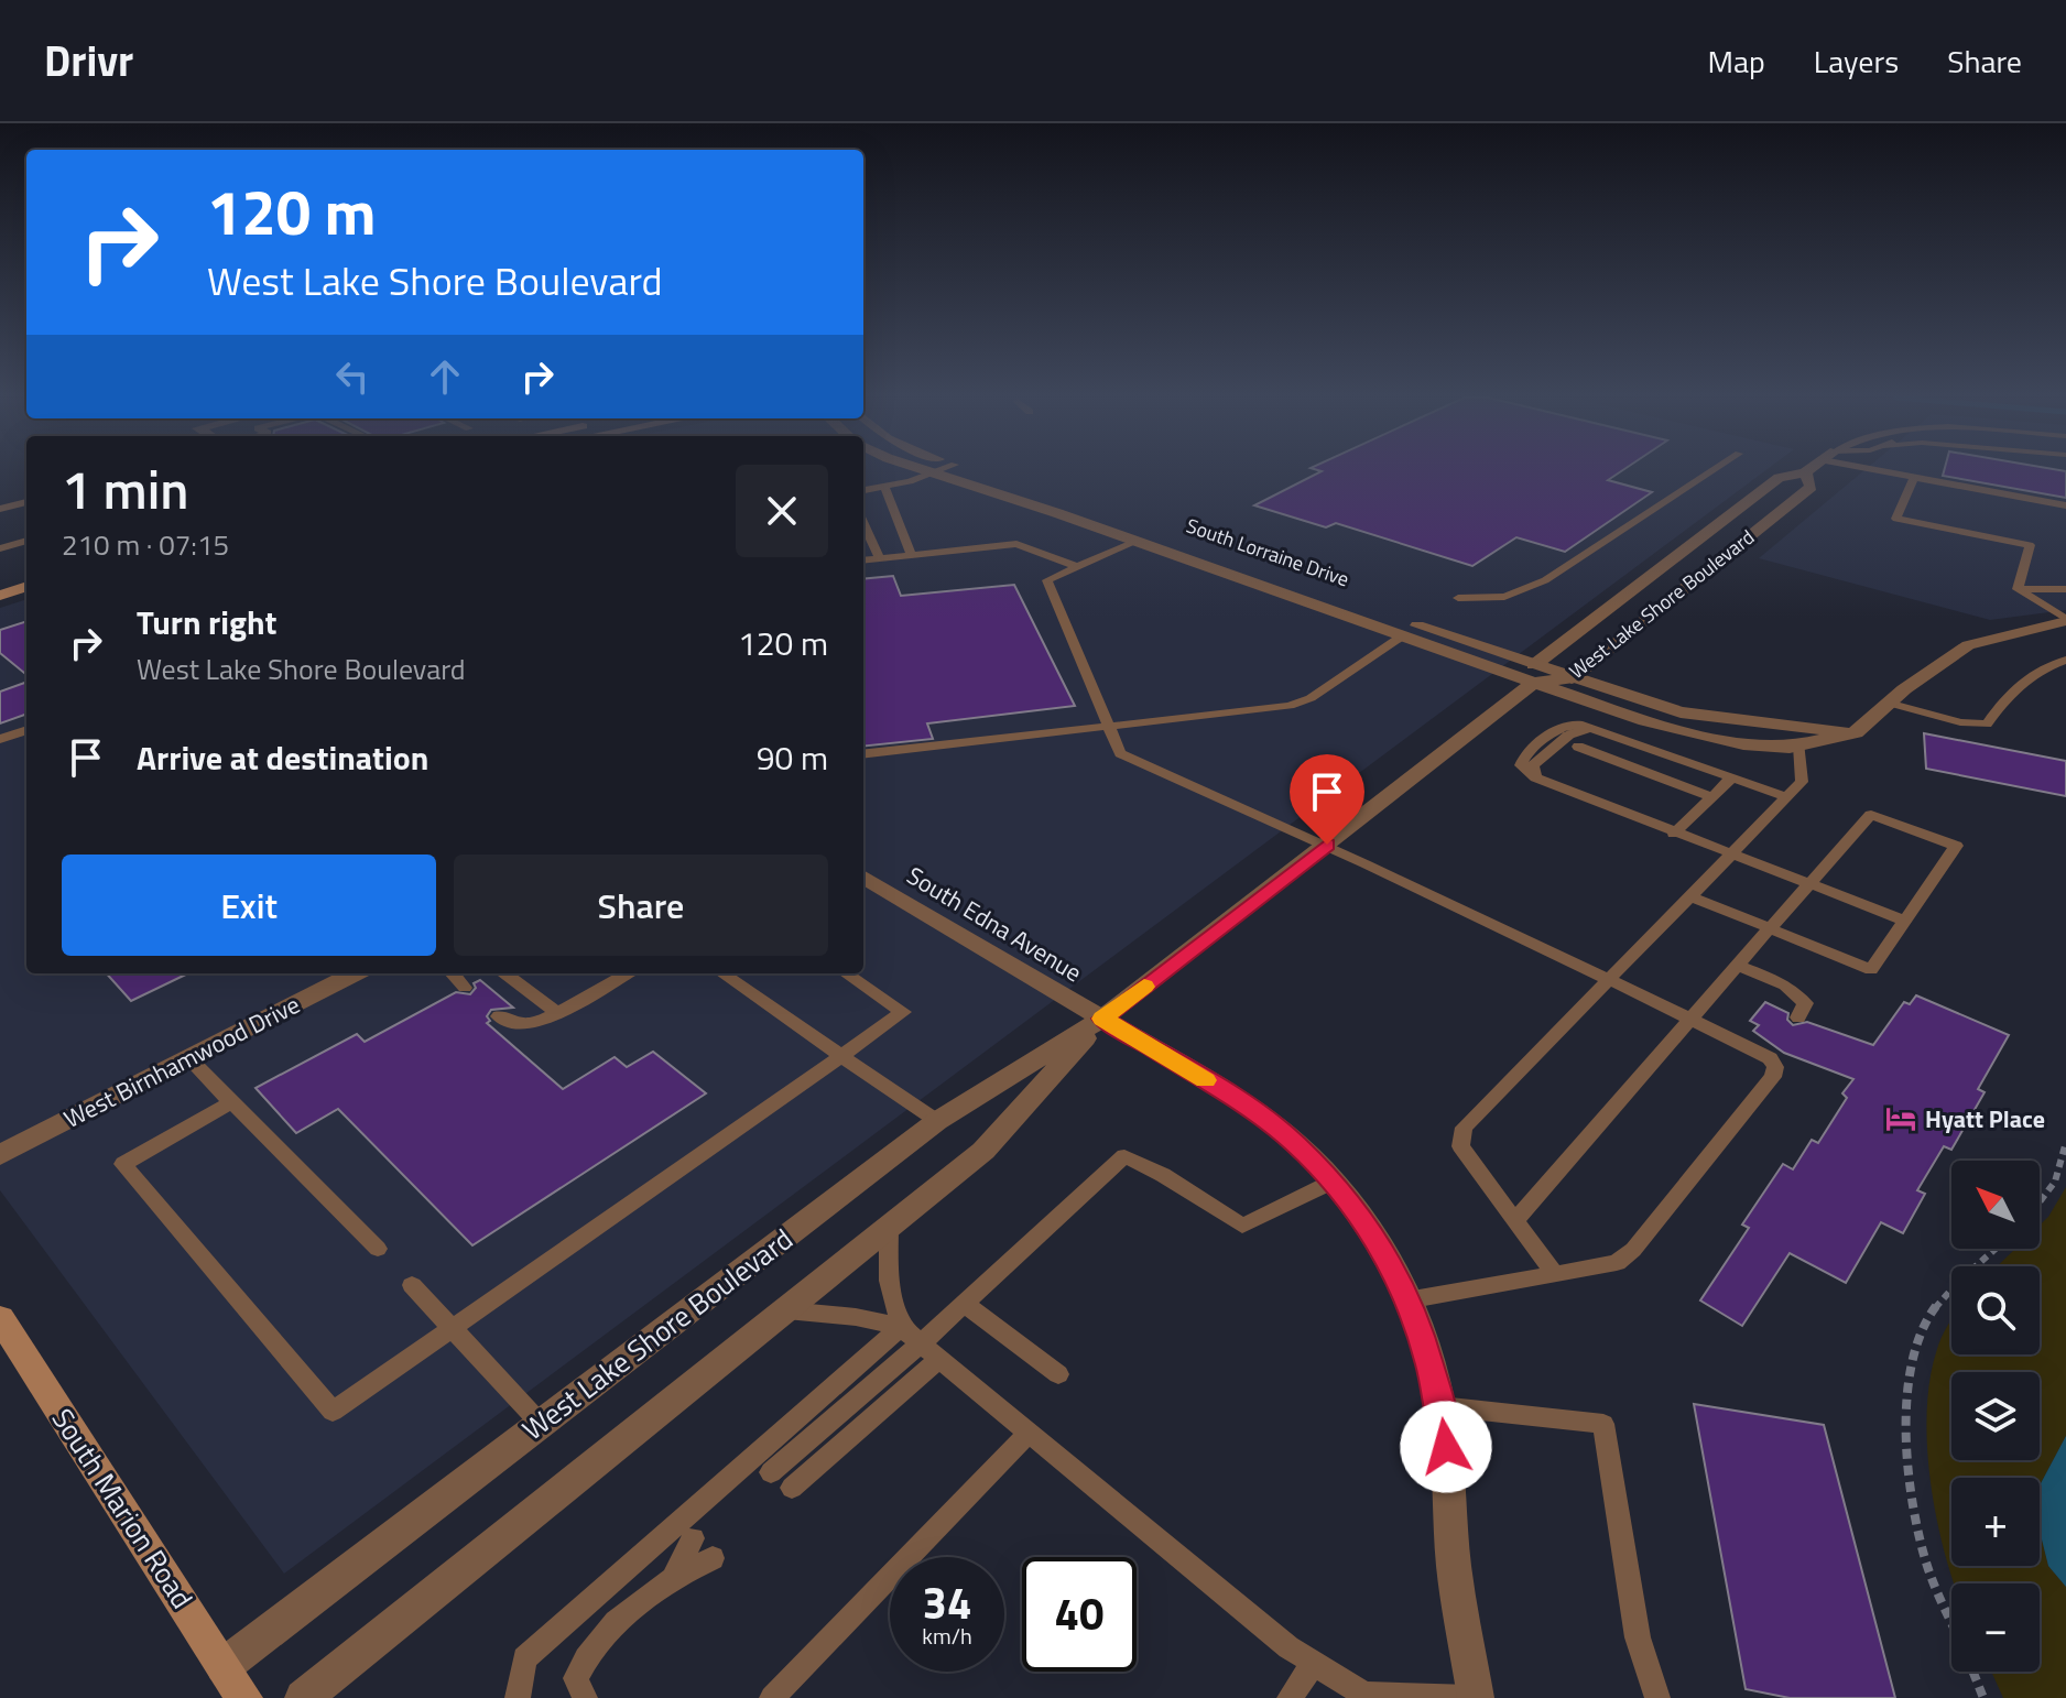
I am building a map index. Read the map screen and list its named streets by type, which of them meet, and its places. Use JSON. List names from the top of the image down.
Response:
{
  "streets": {
    "main road": ["South Marion Road"],
    "street": [
      "South Lorraine Drive",
      "West Lake Shore Boulevard",
      "South Edna Avenue",
      "West Birnhamwood Drive"
    ]
  },
  "crossings": [
    ["South Lorraine Drive", "West Lake Shore Boulevard"],
    ["West Lake Shore Boulevard", "South Edna Avenue"],
    ["West Lake Shore Boulevard", "South Marion Road"]
  ],
  "places": {
    "hotel": ["Hyatt Place"]
  },
  "north": "top left",
  "page": {
    "header": "Drivr",
    "nav": ["Map", "Layers", "Share"],
    "turn": ["120 m", "West Lake Shore Boulevard"],
    "heading": ["1 min", "210 m · 07:15"],
    "list": [
      {
        "name": "Turn right",
        "note": "West Lake Shore Boulevard",
        "value": "120 m"
      },
      {
        "name": "Arrive at destination",
        "value": "90 m"
      }
    ],
    "buttons": ["Exit", "Share"],
    "map_buttons": ["+", "−"],
    "speed": "34 km/h",
    "limit": "40"
  }
}
